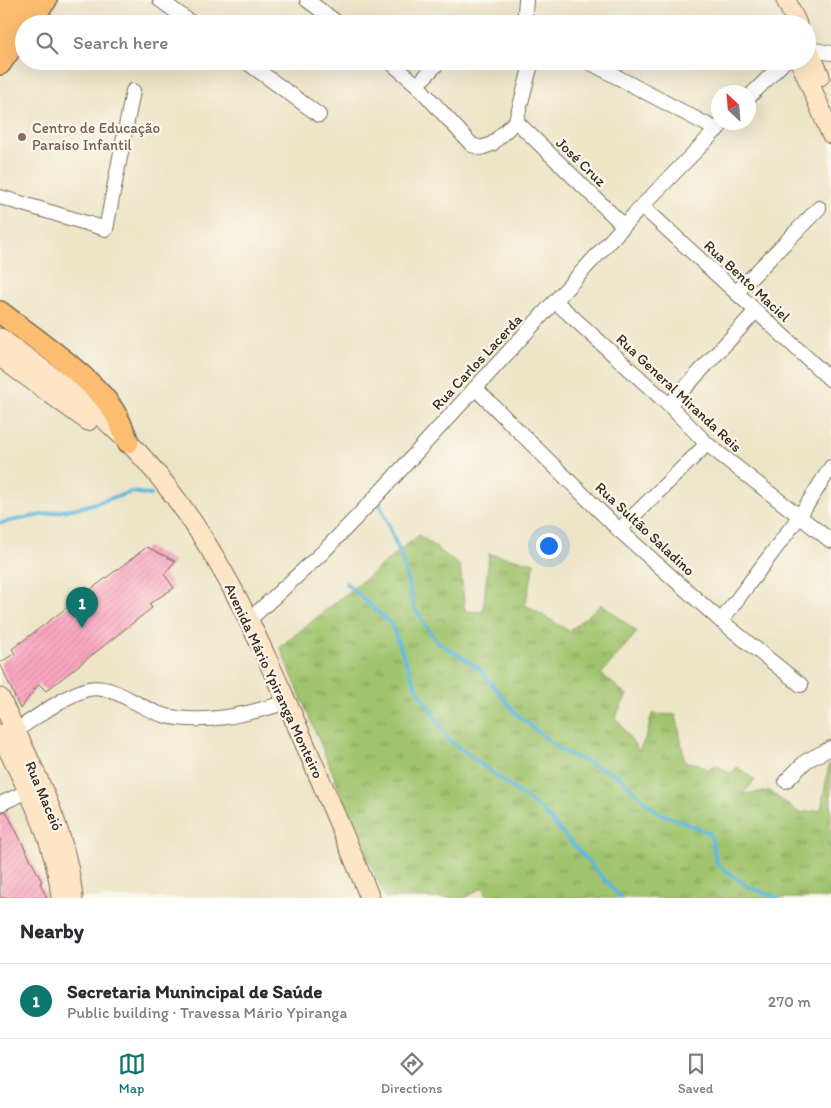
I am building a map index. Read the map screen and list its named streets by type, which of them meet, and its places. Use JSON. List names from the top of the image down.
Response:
{
  "streets": {
    "main road": ["Avenida Mário Ypiranga Monteiro", "Rua Maceió"],
    "street": [
      "José Cruz",
      "Rua Bento Maciel",
      "Rua Carlos Lacerda",
      "Rua General Miranda Reis",
      "Rua Sultão Saladino"
    ]
  },
  "crossings": [
    ["José Cruz", "Rua Carlos Lacerda"],
    ["Rua Bento Maciel", "Rua Carlos Lacerda"],
    ["Rua Carlos Lacerda", "Rua General Miranda Reis"],
    ["Rua Carlos Lacerda", "Rua Sultão Saladino"],
    ["Rua Carlos Lacerda", "Avenida Mário Ypiranga Monteiro"]
  ],
  "places": ["Centro de Educação Paraíso Infantil"],
  "north": "top left",
  "page": {
    "search": "Search here",
    "pins": "1",
    "heading": "Nearby",
    "list": [
      {
        "mark": "1",
        "name": "Secretaria Munincipal de Saúde",
        "note": "Public building · Travessa Mário Ypiranga",
        "value": "270 m"
      }
    ],
    "nav": ["Map", "Directions", "Saved"]
  }
}
